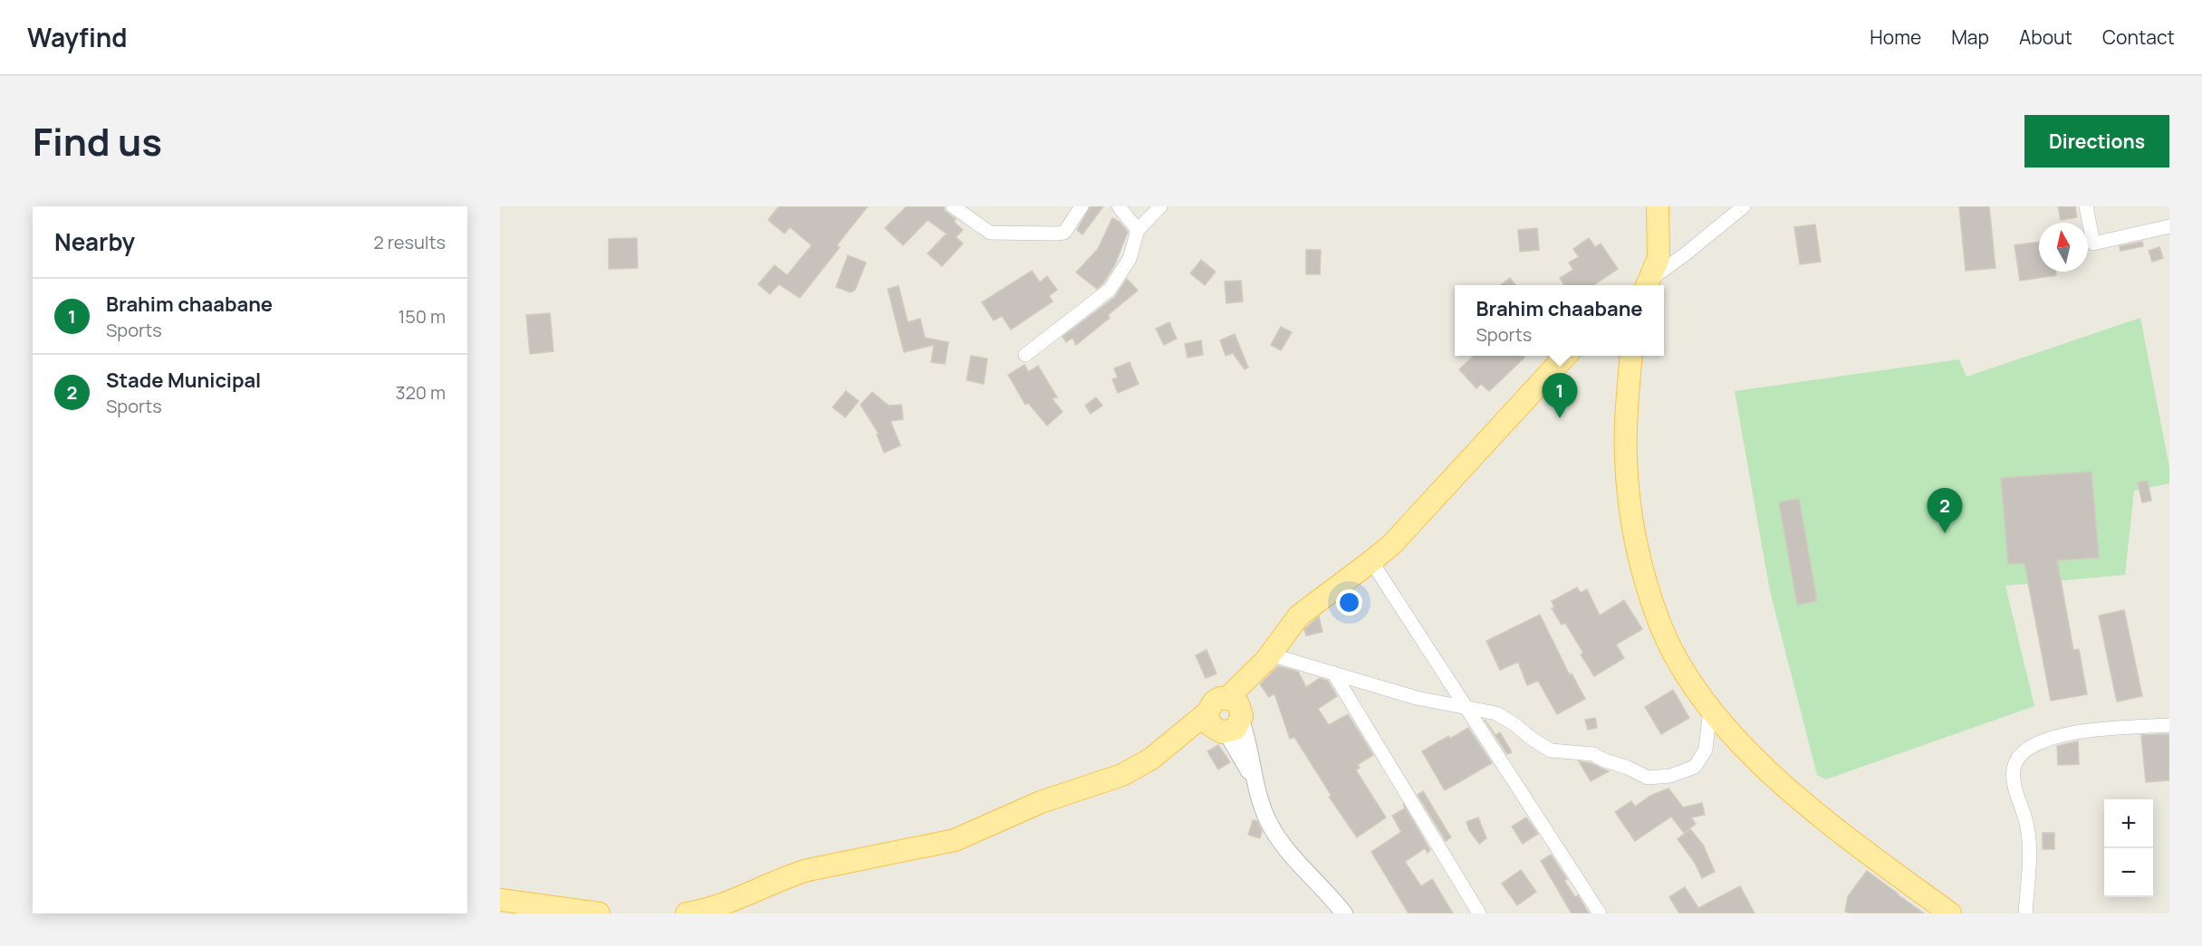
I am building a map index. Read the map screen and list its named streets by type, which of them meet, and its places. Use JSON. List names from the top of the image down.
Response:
{
  "north": "top",
  "page": {
    "header": "Wayfind",
    "nav": [
      "Home",
      "Map",
      "About",
      "Contact"
    ],
    "title": "Find us",
    "buttons": "Directions",
    "heading": ["Nearby", "2 results"],
    "list": [
      {
        "mark": "1",
        "name": "Brahim chaabane",
        "note": "Sports",
        "value": "150 m"
      },
      {
        "mark": "2",
        "name": "Stade Municipal",
        "note": "Sports",
        "value": "320 m"
      }
    ],
    "popup": ["Brahim chaabane", "Sports"],
    "pins": ["1", "2"],
    "map_buttons": ["+", "−"]
  }
}
